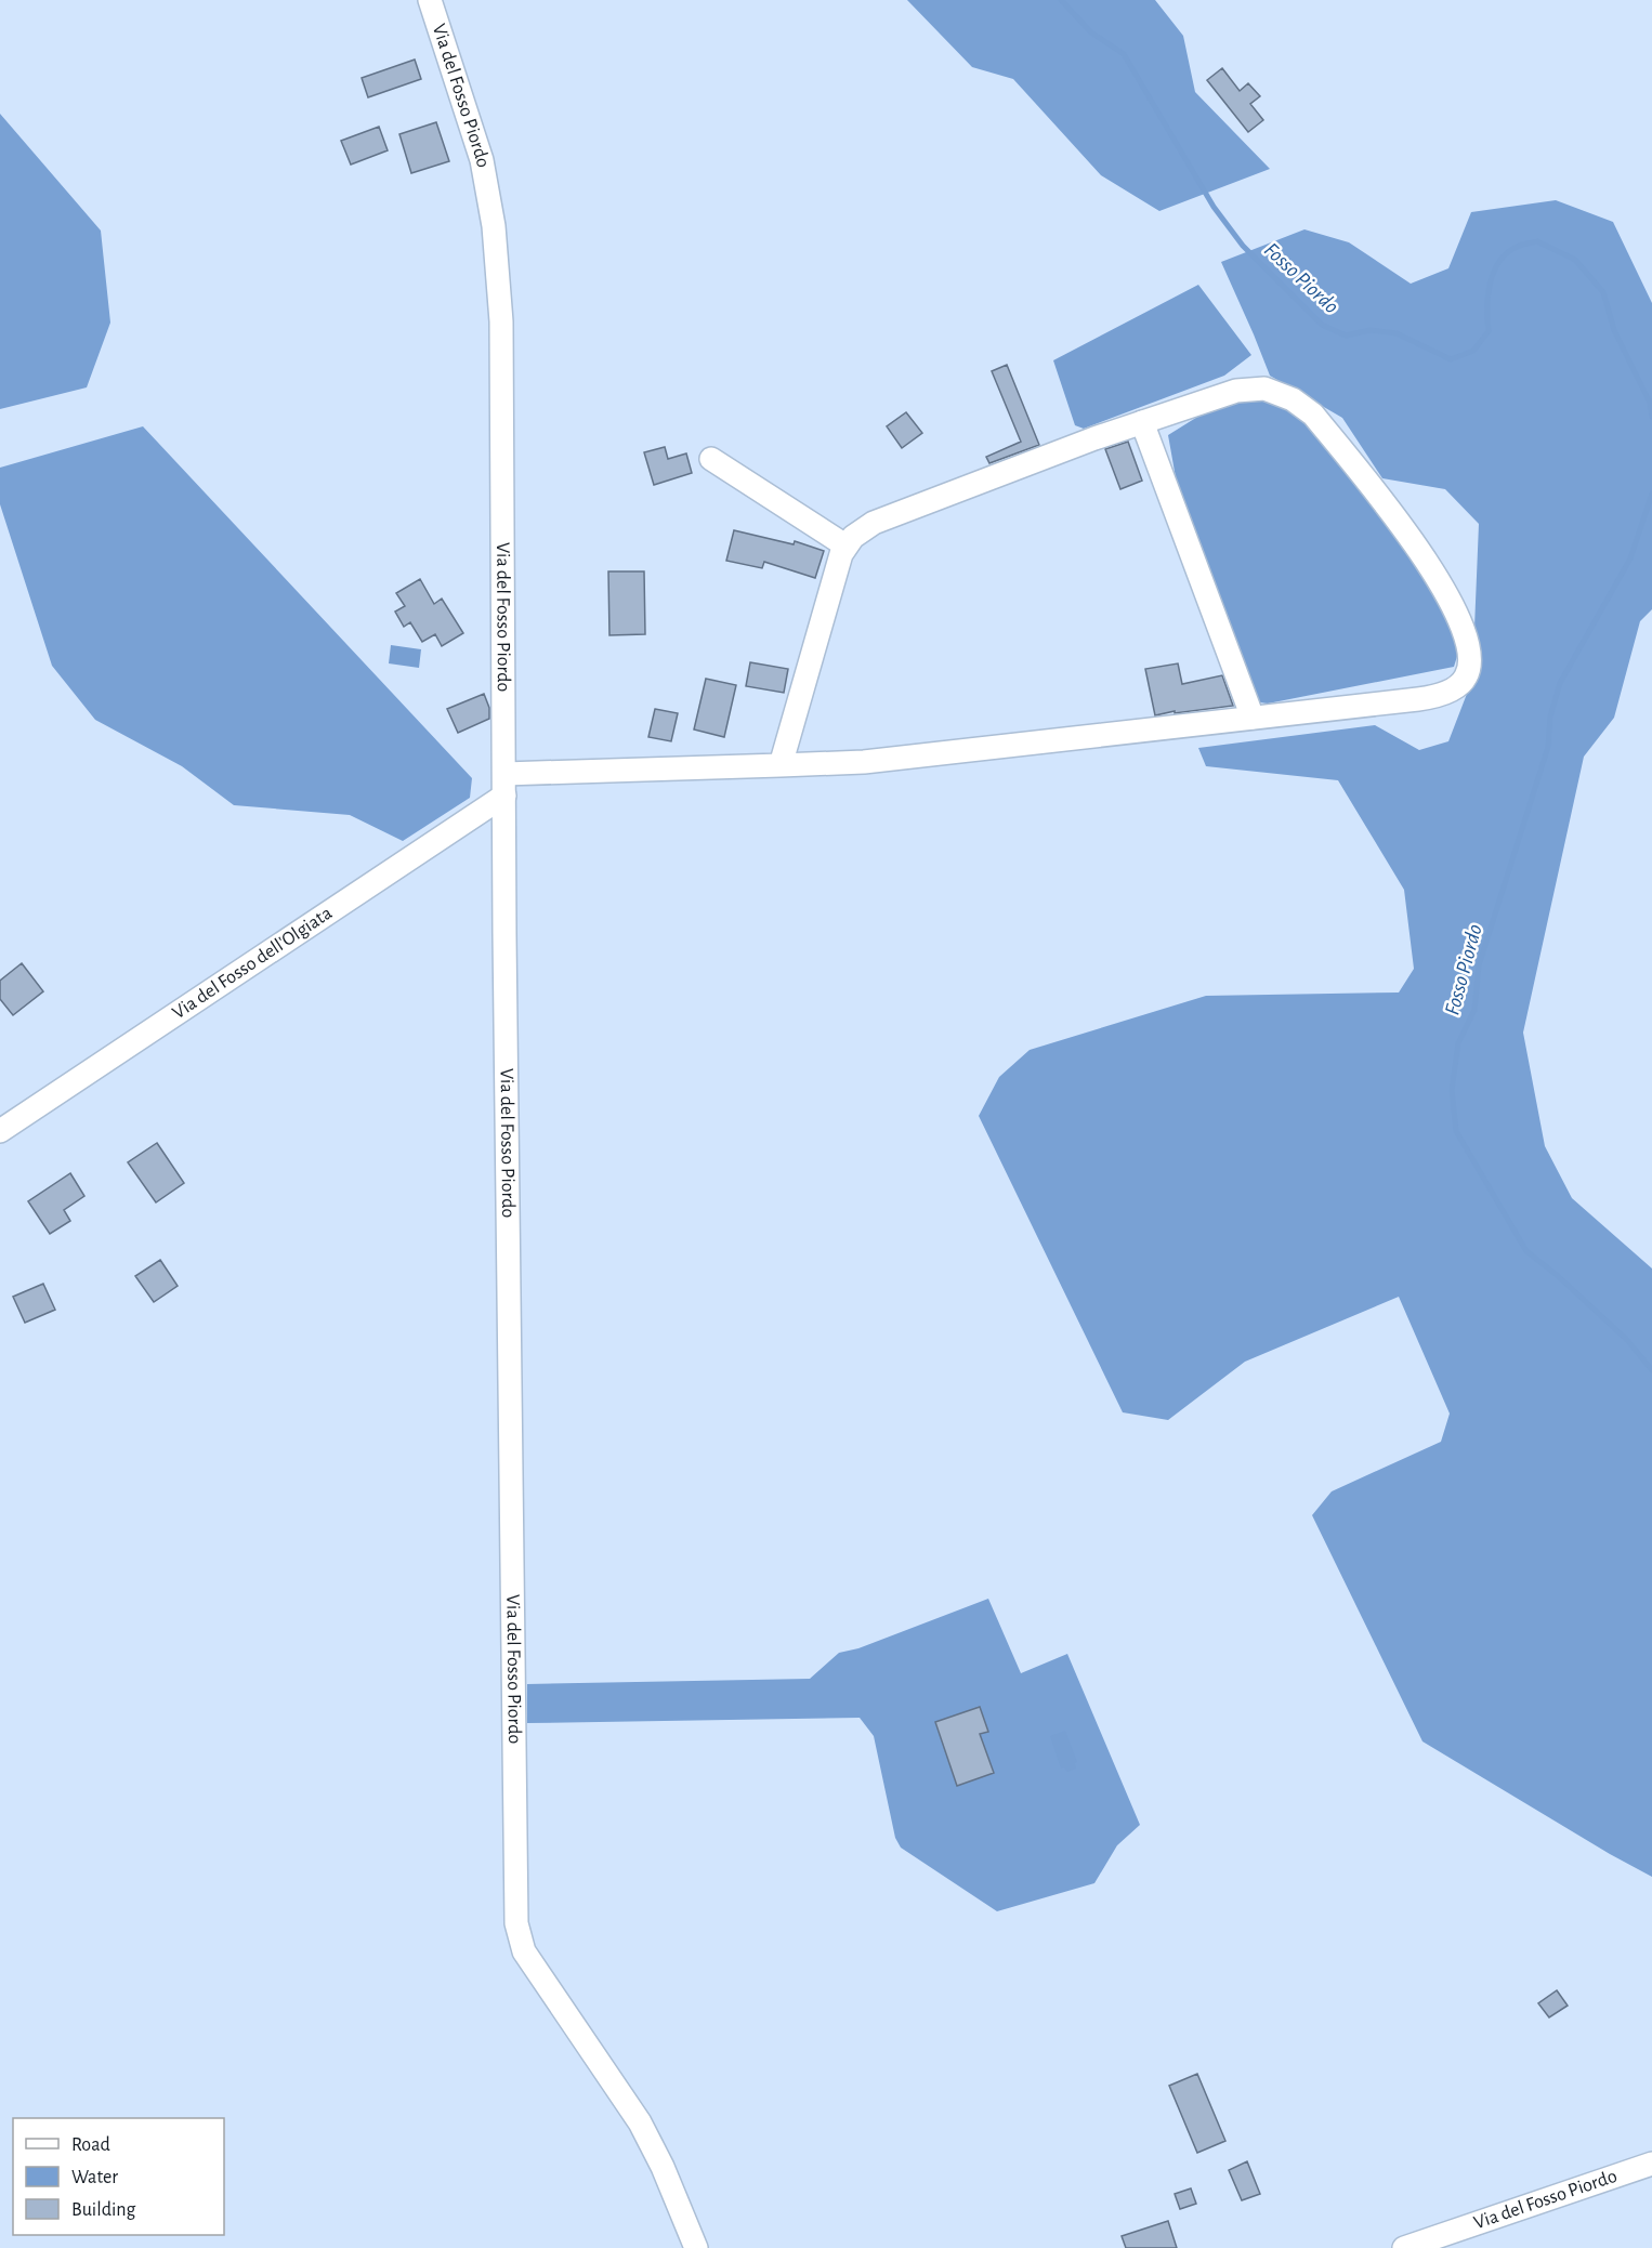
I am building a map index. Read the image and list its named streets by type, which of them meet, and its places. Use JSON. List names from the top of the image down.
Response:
{
  "streets": {
    "street": ["Via del Fosso Piordo", "Via del Fosso dell'Olgiata"]
  },
  "crossings": [
    ["Via del Fosso Piordo", "Via del Fosso dell'Olgiata"]
  ],
  "water": ["Fosso Piordo"],
  "legend": ["Road", "Water", "Building"]
}
